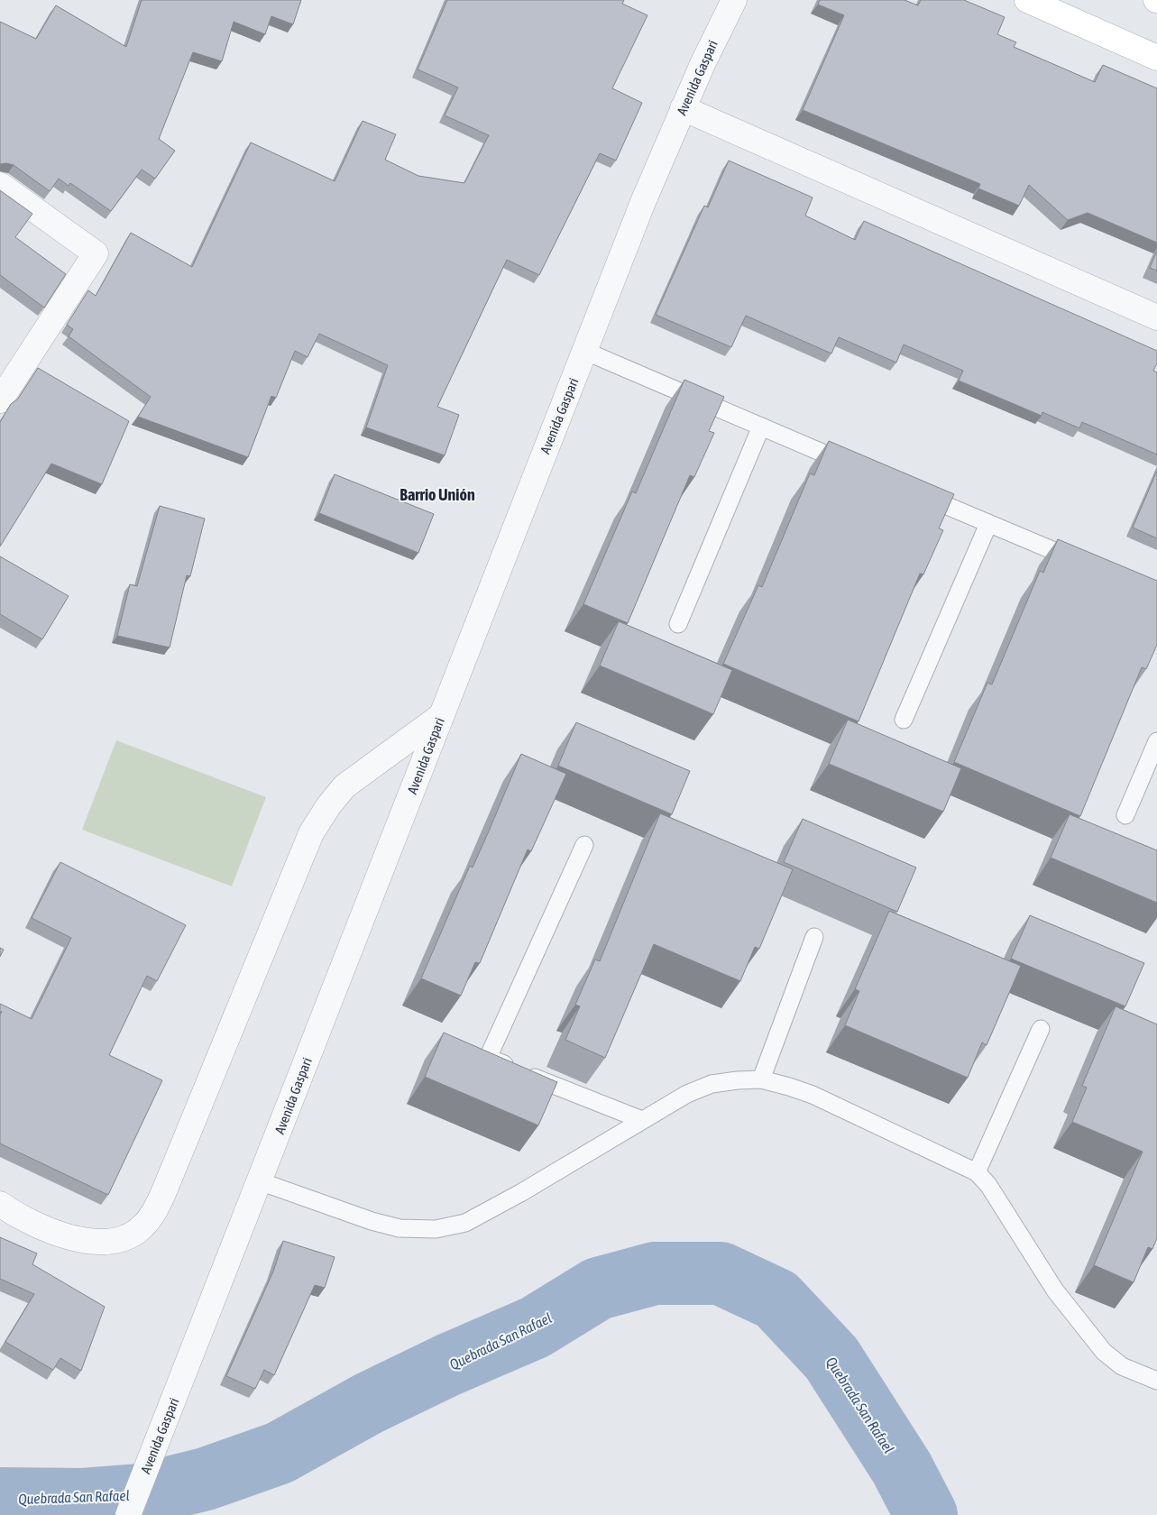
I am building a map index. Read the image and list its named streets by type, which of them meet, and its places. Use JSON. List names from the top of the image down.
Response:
{
  "streets": {
    "street": ["Avenida Gaspari"]
  },
  "districts": ["Barrio Unión"],
  "water": ["Quebrada San Rafael"]
}
